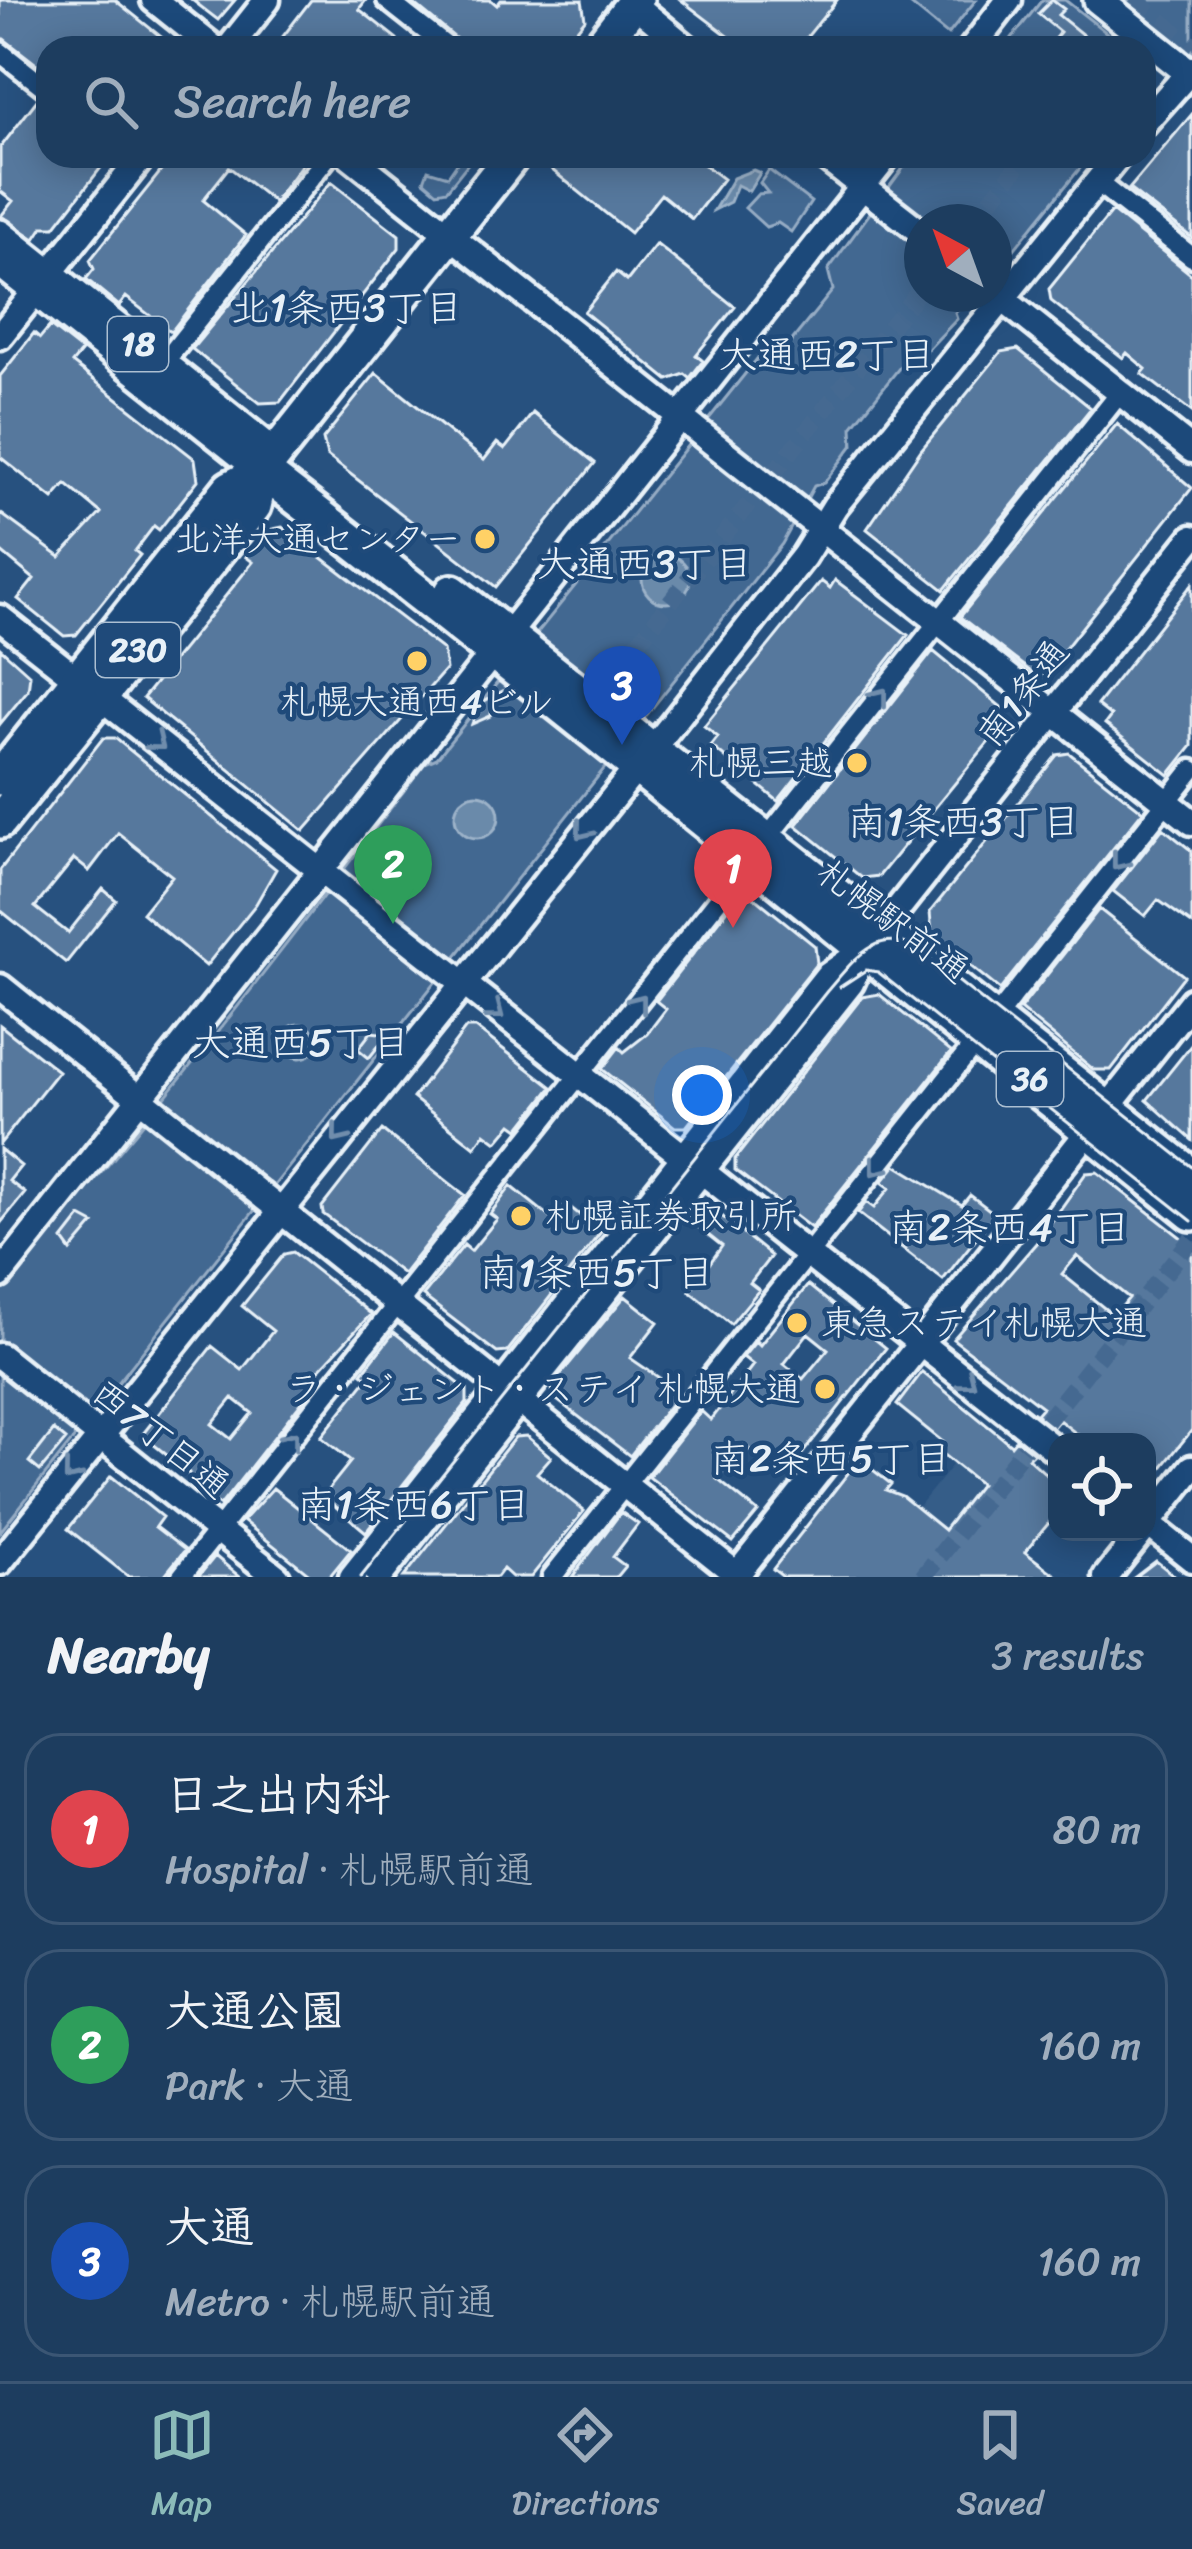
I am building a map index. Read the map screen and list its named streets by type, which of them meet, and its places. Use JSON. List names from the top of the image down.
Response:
{
  "streets": {
    "highway": ["230", "札幌駅前通", "36"],
    "main road": ["18"],
    "street": ["南1条通", "西7丁目通"]
  },
  "crossings": [
    ["18", "230"],
    ["18", "札幌駅前通"],
    ["230", "札幌駅前通"],
    ["南1条通", "札幌駅前通"]
  ],
  "districts": [
    "北1条西3丁目",
    "大通西2丁目",
    "大通西3丁目",
    "南1条西3丁目",
    "大通西5丁目",
    "南2条西4丁目",
    "南1条西5丁目",
    "南2条西5丁目",
    "南1条西6丁目"
  ],
  "places": [
    "北洋大通センター",
    "札幌大通西4ビル",
    "札幌三越",
    "札幌証券取引所",
    "東急ステイ札幌大通",
    "ラ・ジェント・ステイ 札幌大通"
  ],
  "north": "top left",
  "page": {
    "search": "Search here",
    "pins": ["3", "2", "1"],
    "heading": ["Nearby", "3 results"],
    "list": [
      {
        "mark": "1",
        "name": "日之出内科",
        "note": "Hospital · 札幌駅前通",
        "value": "80 m"
      },
      {
        "mark": "2",
        "name": "大通公園",
        "note": "Park · 大通",
        "value": "160 m"
      },
      {
        "mark": "3",
        "name": "大通",
        "note": "Metro · 札幌駅前通",
        "value": "160 m"
      }
    ],
    "nav": ["Map", "Directions", "Saved"]
  }
}
